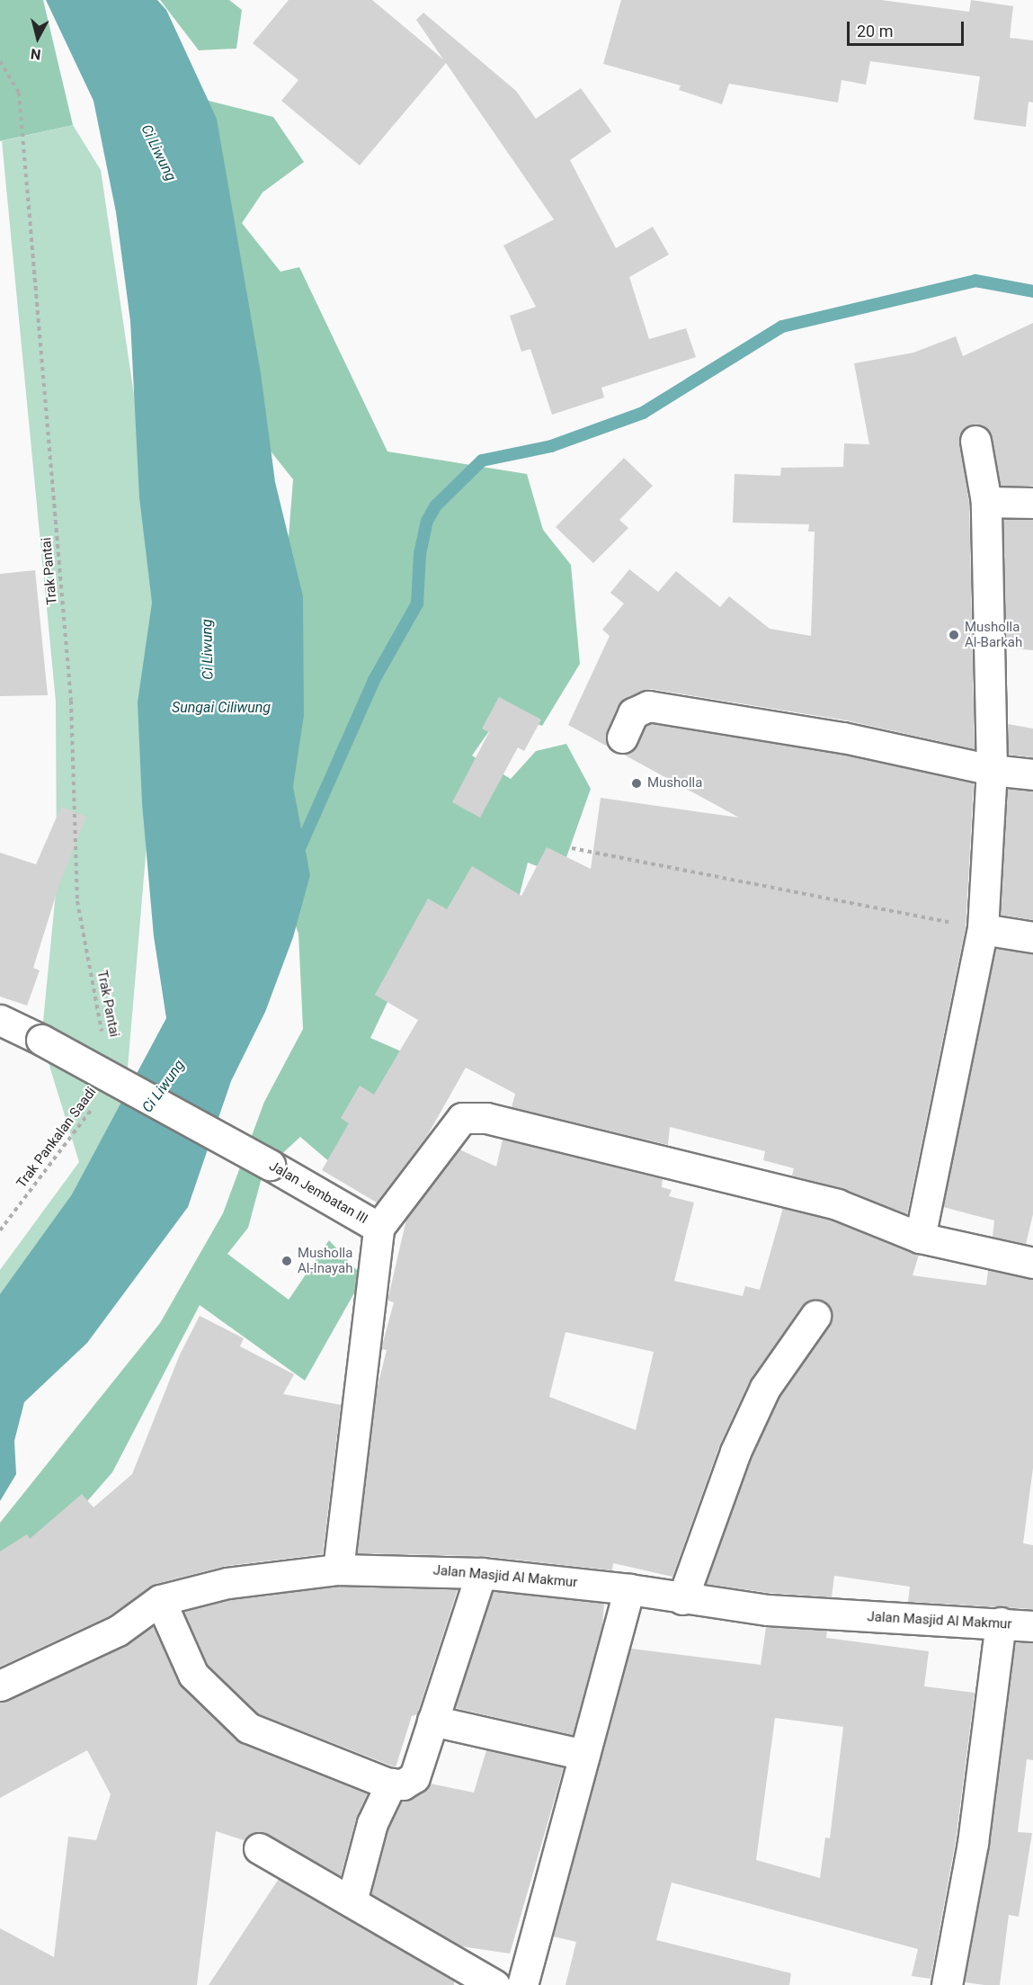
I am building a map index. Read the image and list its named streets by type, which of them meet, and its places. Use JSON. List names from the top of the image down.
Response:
{
  "streets": {
    "street": ["Jalan Jembatan III", "Jalan Masjid Al Makmur"],
    "path": ["Trak Pantai", "Trak Pankalan Saadi"]
  },
  "crossings": [
    ["Jalan Jembatan III", "Jalan Masjid Al Makmur"]
  ],
  "water": ["Ci Liwung", "Sungai Ciliwung"],
  "places": ["Musholla Al-Barkah", "Musholla", "Musholla Al-Inayah"],
  "scale_bar": "20 m",
  "north": "bottom"
}
